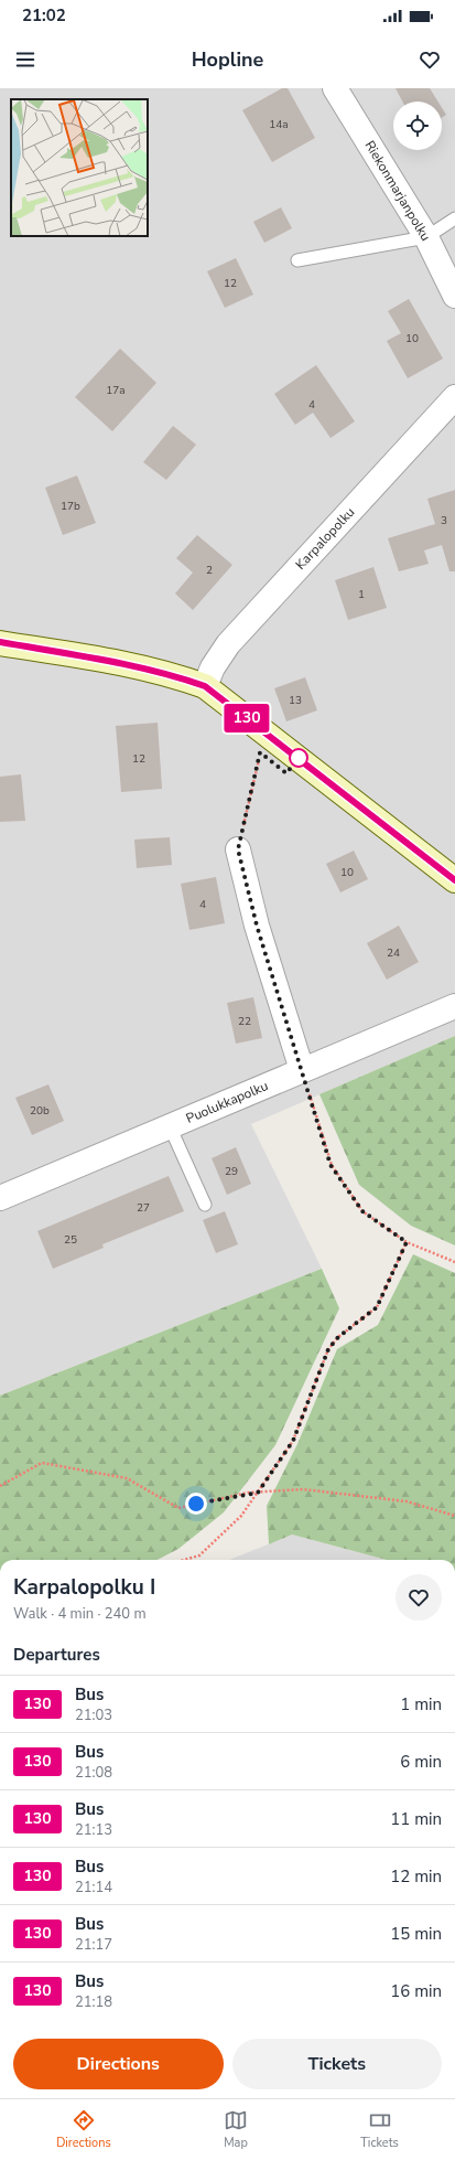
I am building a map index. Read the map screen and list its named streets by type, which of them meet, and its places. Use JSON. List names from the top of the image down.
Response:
{
  "streets": {
    "street": ["Riekonmarjanpolku", "Karpalopolku", "Puolukkapolku"]
  },
  "lines": ["bus line 130"],
  "house_numbers": [
    "14a",
    "12",
    "10",
    "17a",
    "4",
    "17b",
    "3",
    "2",
    "1",
    "13",
    "12",
    "10",
    "4",
    "24",
    "22",
    "20b",
    "29",
    "27",
    "25"
  ],
  "page": {
    "status": "21:02",
    "header": "Hopline",
    "on_map": "130",
    "heading": [
      ["Karpalopolku I", "Walk · 4 min · 240 m"],
      "Departures"
    ],
    "list": [
      {
        "mark": "130",
        "name": "Bus",
        "note": "21:03",
        "value": "1 min"
      },
      {
        "mark": "130",
        "name": "Bus",
        "note": "21:08",
        "value": "6 min"
      },
      {
        "mark": "130",
        "name": "Bus",
        "note": "21:13",
        "value": "11 min"
      },
      {
        "mark": "130",
        "name": "Bus",
        "note": "21:14",
        "value": "12 min"
      },
      {
        "mark": "130",
        "name": "Bus",
        "note": "21:17",
        "value": "15 min"
      },
      {
        "mark": "130",
        "name": "Bus",
        "note": "21:18",
        "value": "16 min"
      }
    ],
    "buttons": ["Directions", "Tickets"],
    "tabs": ["Directions", "Map", "Tickets"]
  }
}
